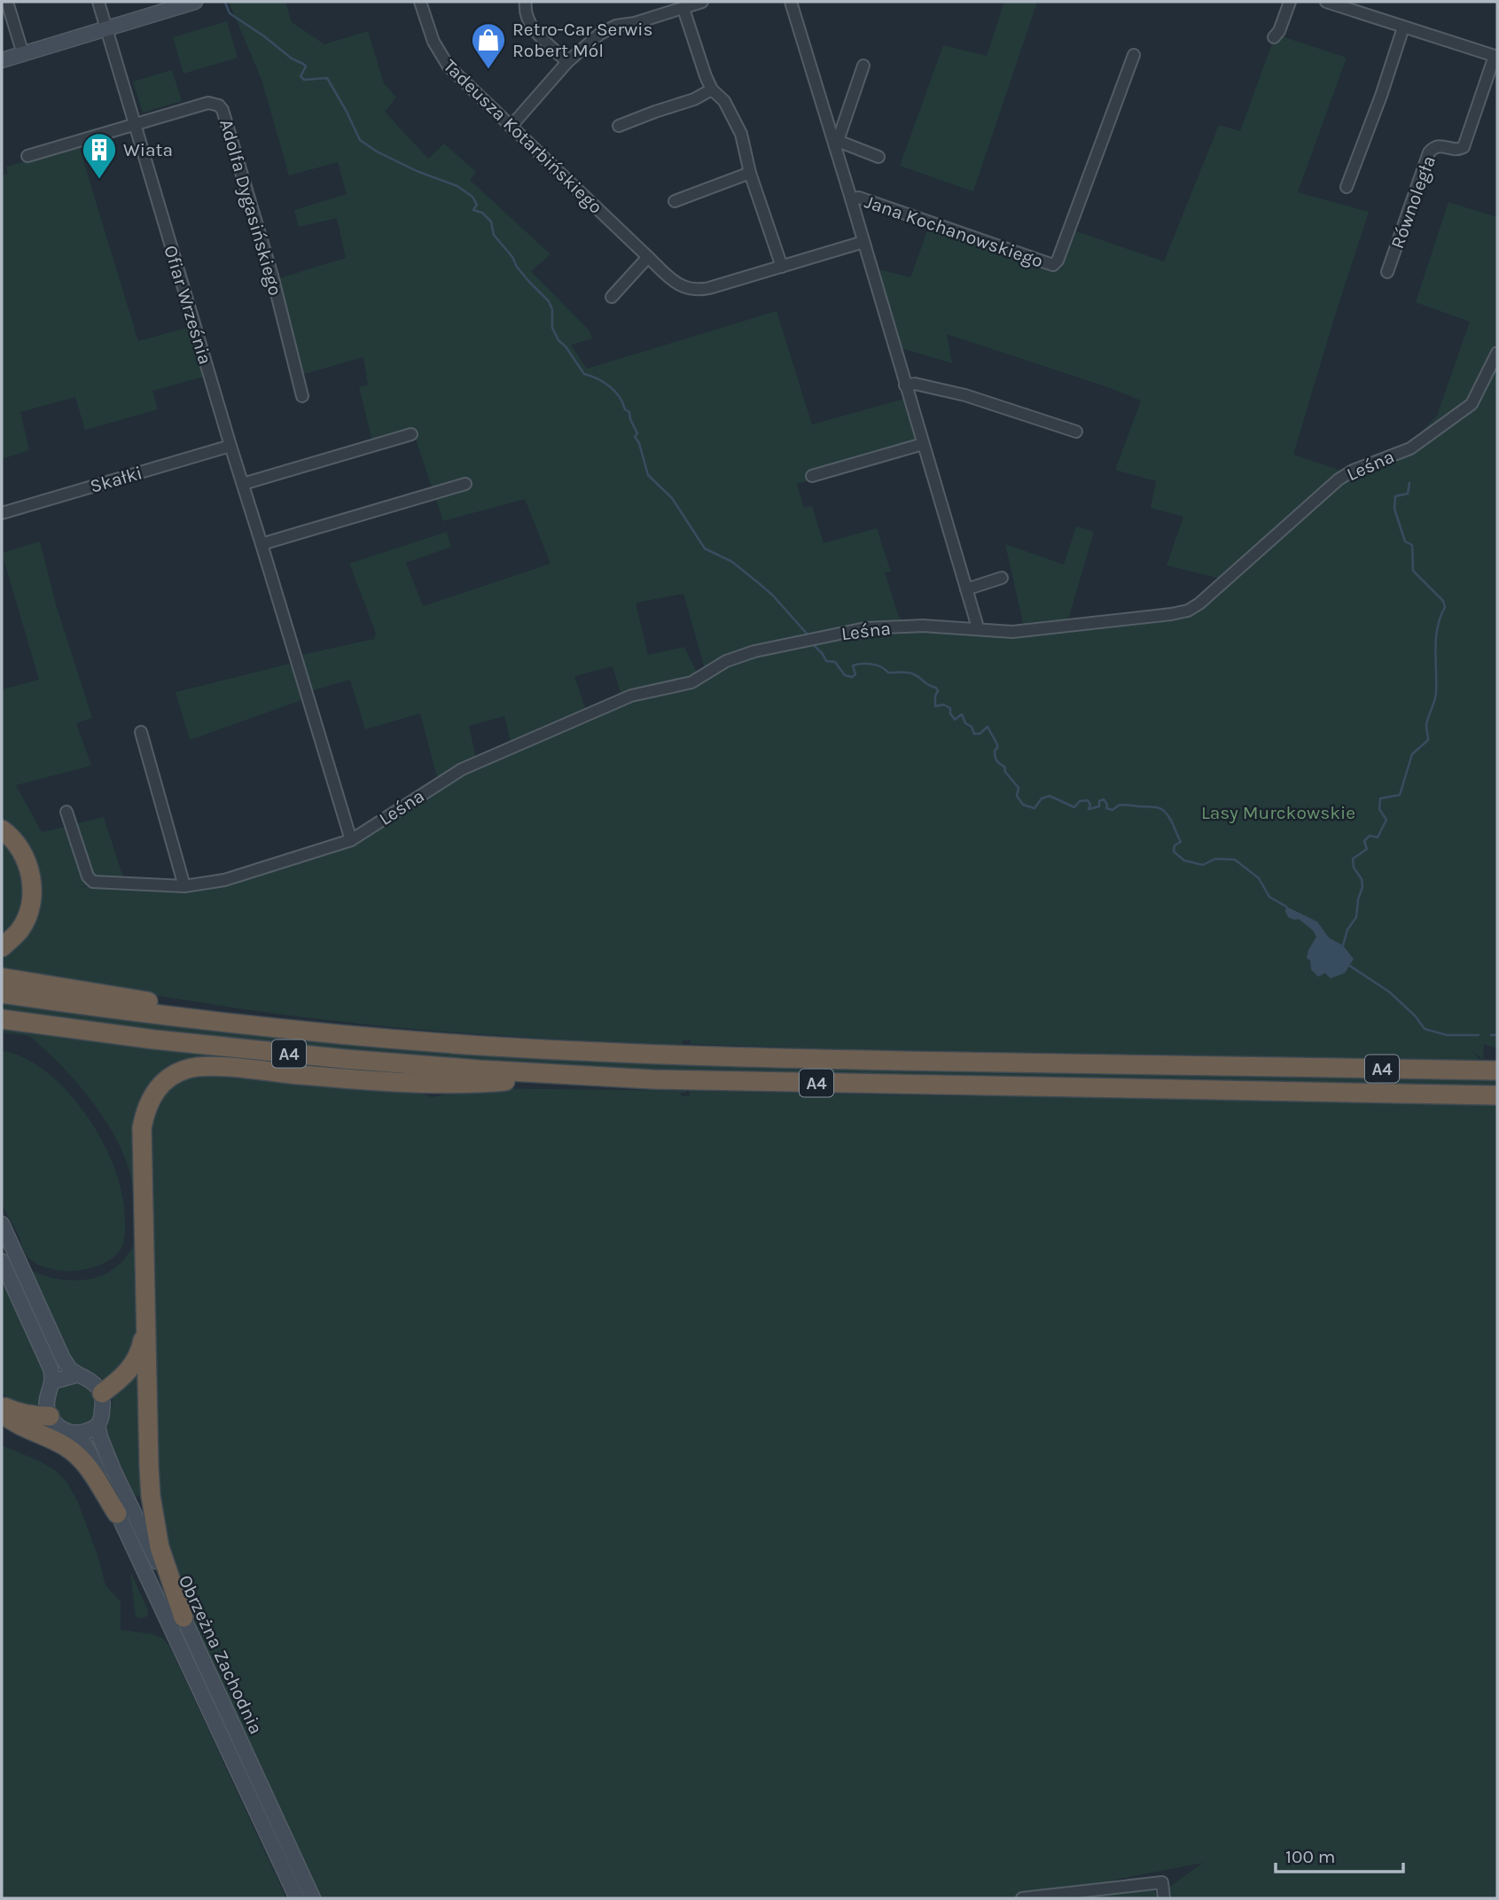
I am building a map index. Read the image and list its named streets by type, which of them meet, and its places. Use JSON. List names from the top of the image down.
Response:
{
  "streets": {
    "highway": ["A4"],
    "street": [
      "Tadeusza Kotarbińskiego",
      "Równoległa",
      "Adolfa Dygasińskiego",
      "Jana Kochanowskiego",
      "Ofiar Września",
      "Leśna",
      "Skałki",
      "Obrzeżna Zachodnia"
    ]
  },
  "crossings": [
    ["Adolfa Dygasińskiego", "Ofiar Września"],
    ["Jana Kochanowskiego", "Leśna"],
    ["Ofiar Września", "Leśna"],
    ["Ofiar Września", "Skałki"]
  ],
  "parks": ["Lasy Murckowskie"],
  "places": {
    "shop": ["Retro-Car Serwis Robert Mól"],
    "building": ["Wiata"]
  },
  "scale_bar": "100 m"
}
